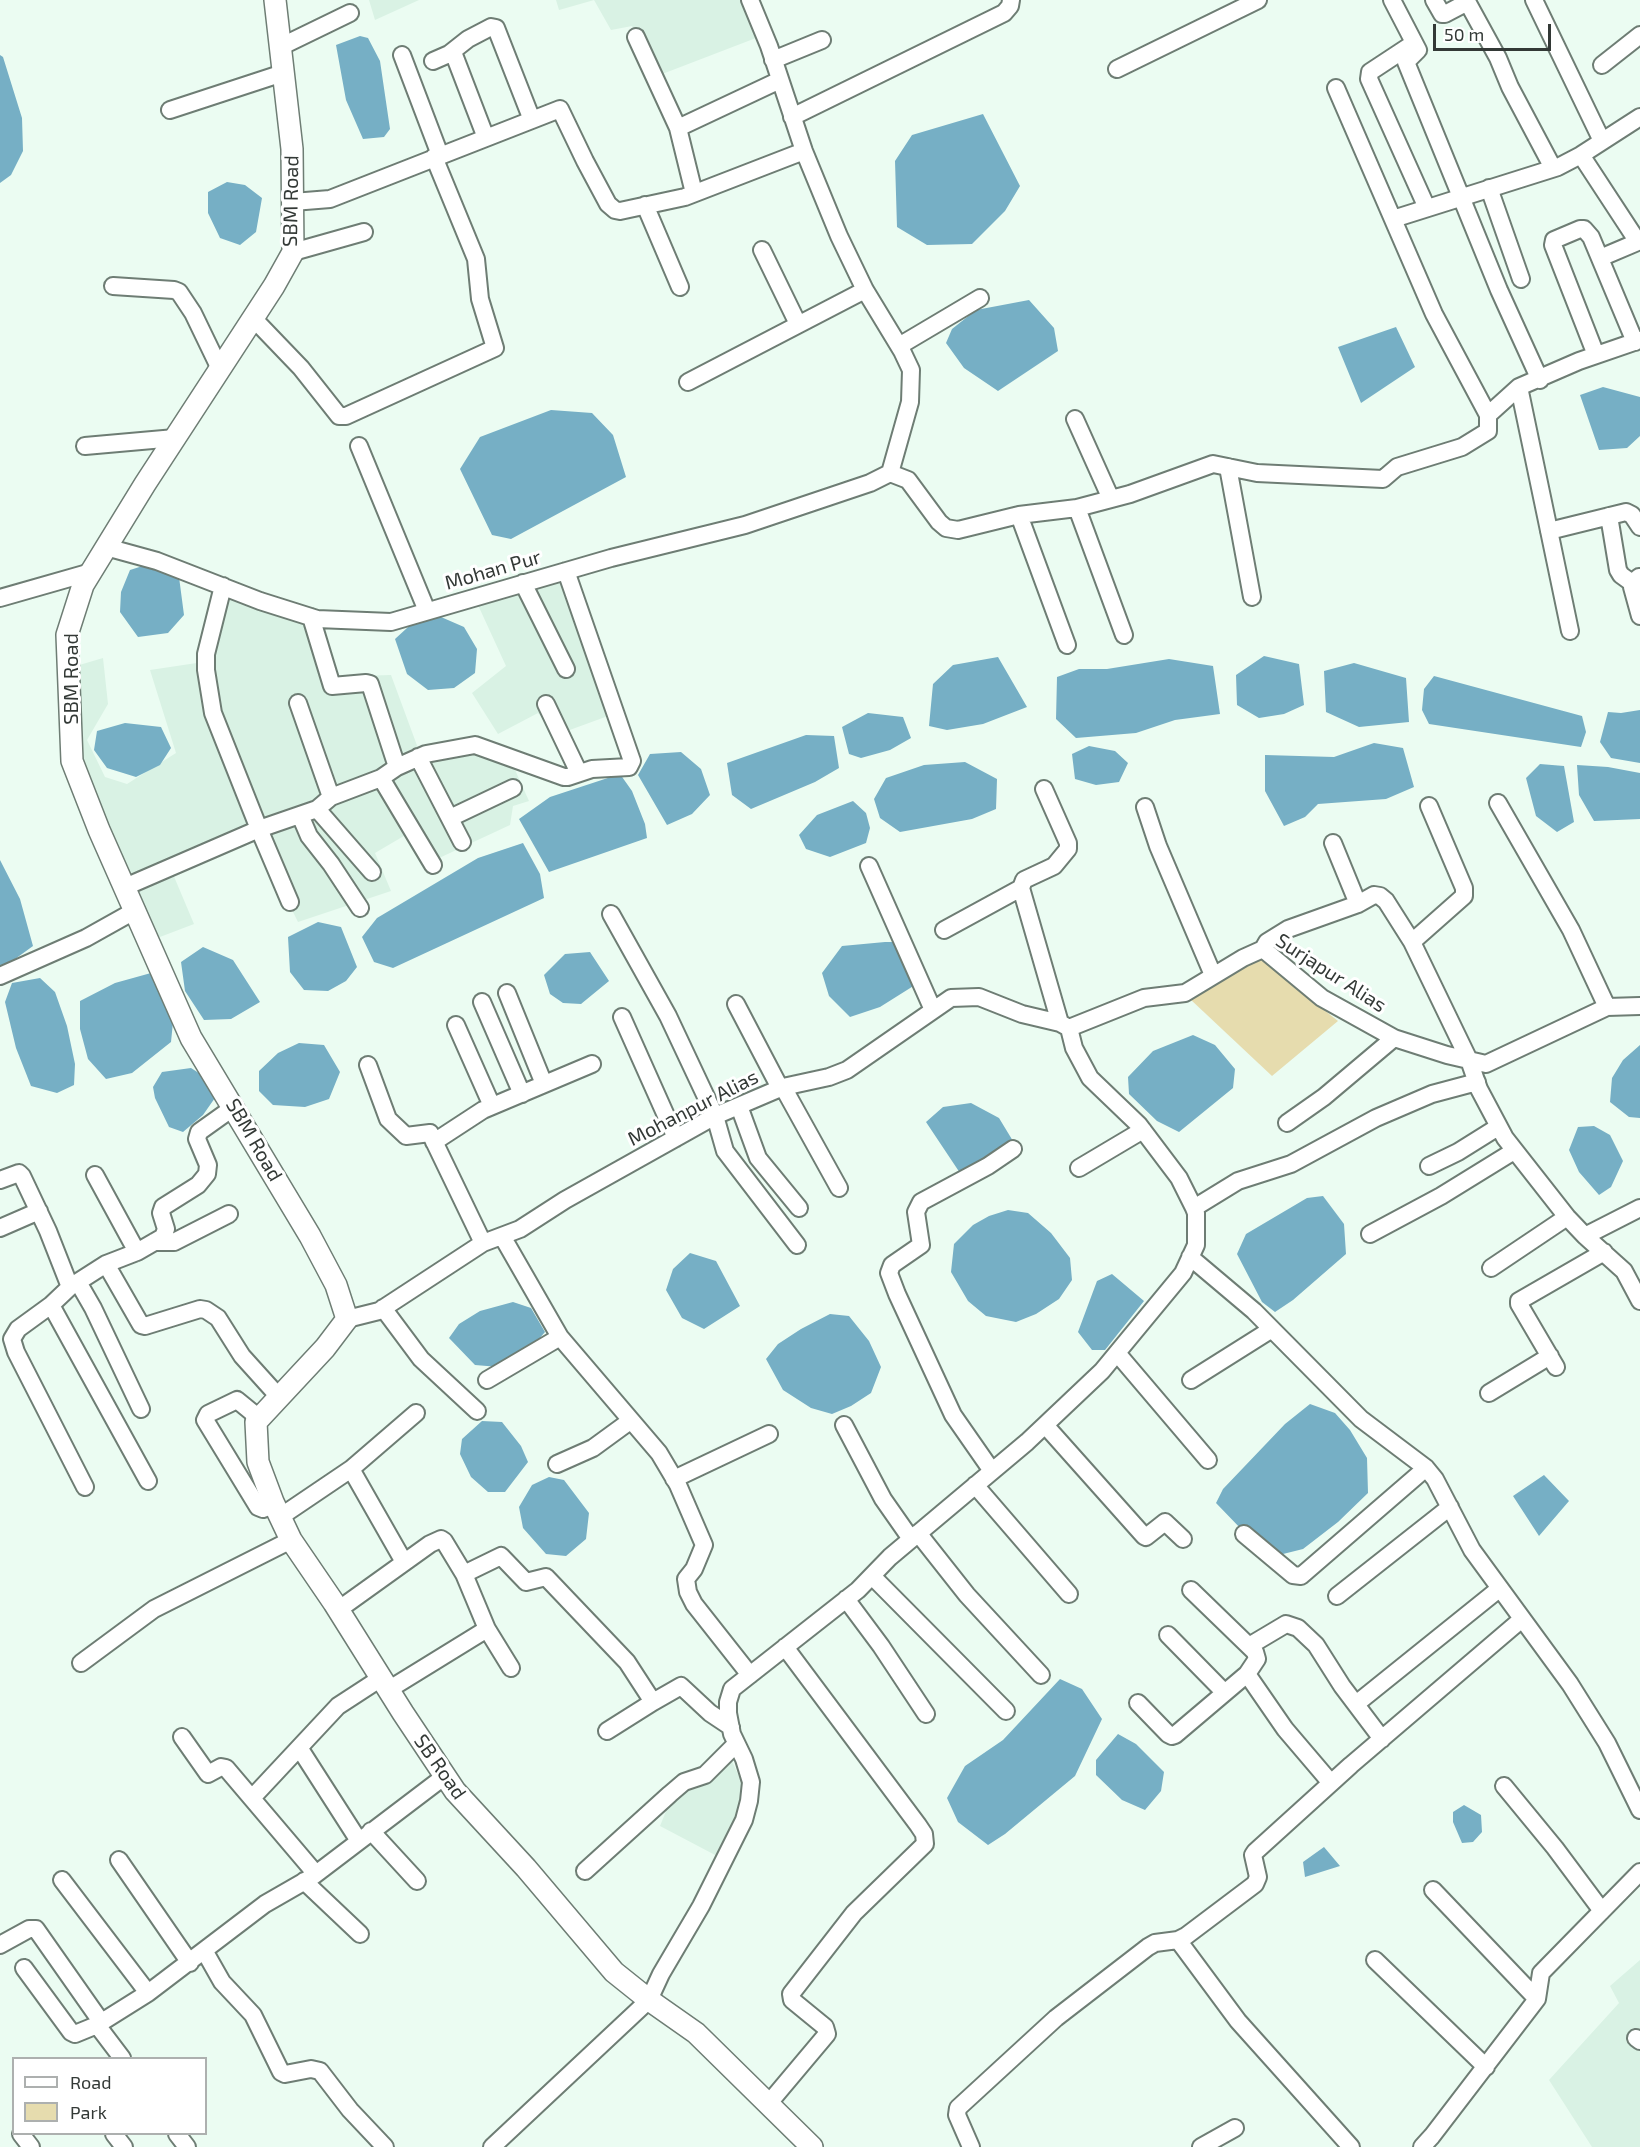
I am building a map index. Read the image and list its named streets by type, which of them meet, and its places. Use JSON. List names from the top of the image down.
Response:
{
  "streets": {
    "street": [
      "SBM Road",
      "Mohan Pur",
      "Surjapur Alias",
      "Mohanpur Alias",
      "SB Road"
    ]
  },
  "crossings": [
    ["SBM Road", "Mohan Pur"],
    ["SBM Road", "Mohanpur Alias"],
    ["Surjapur Alias", "Mohanpur Alias"]
  ],
  "legend": ["Road", "Park"],
  "scale_bar": "50 m"
}
